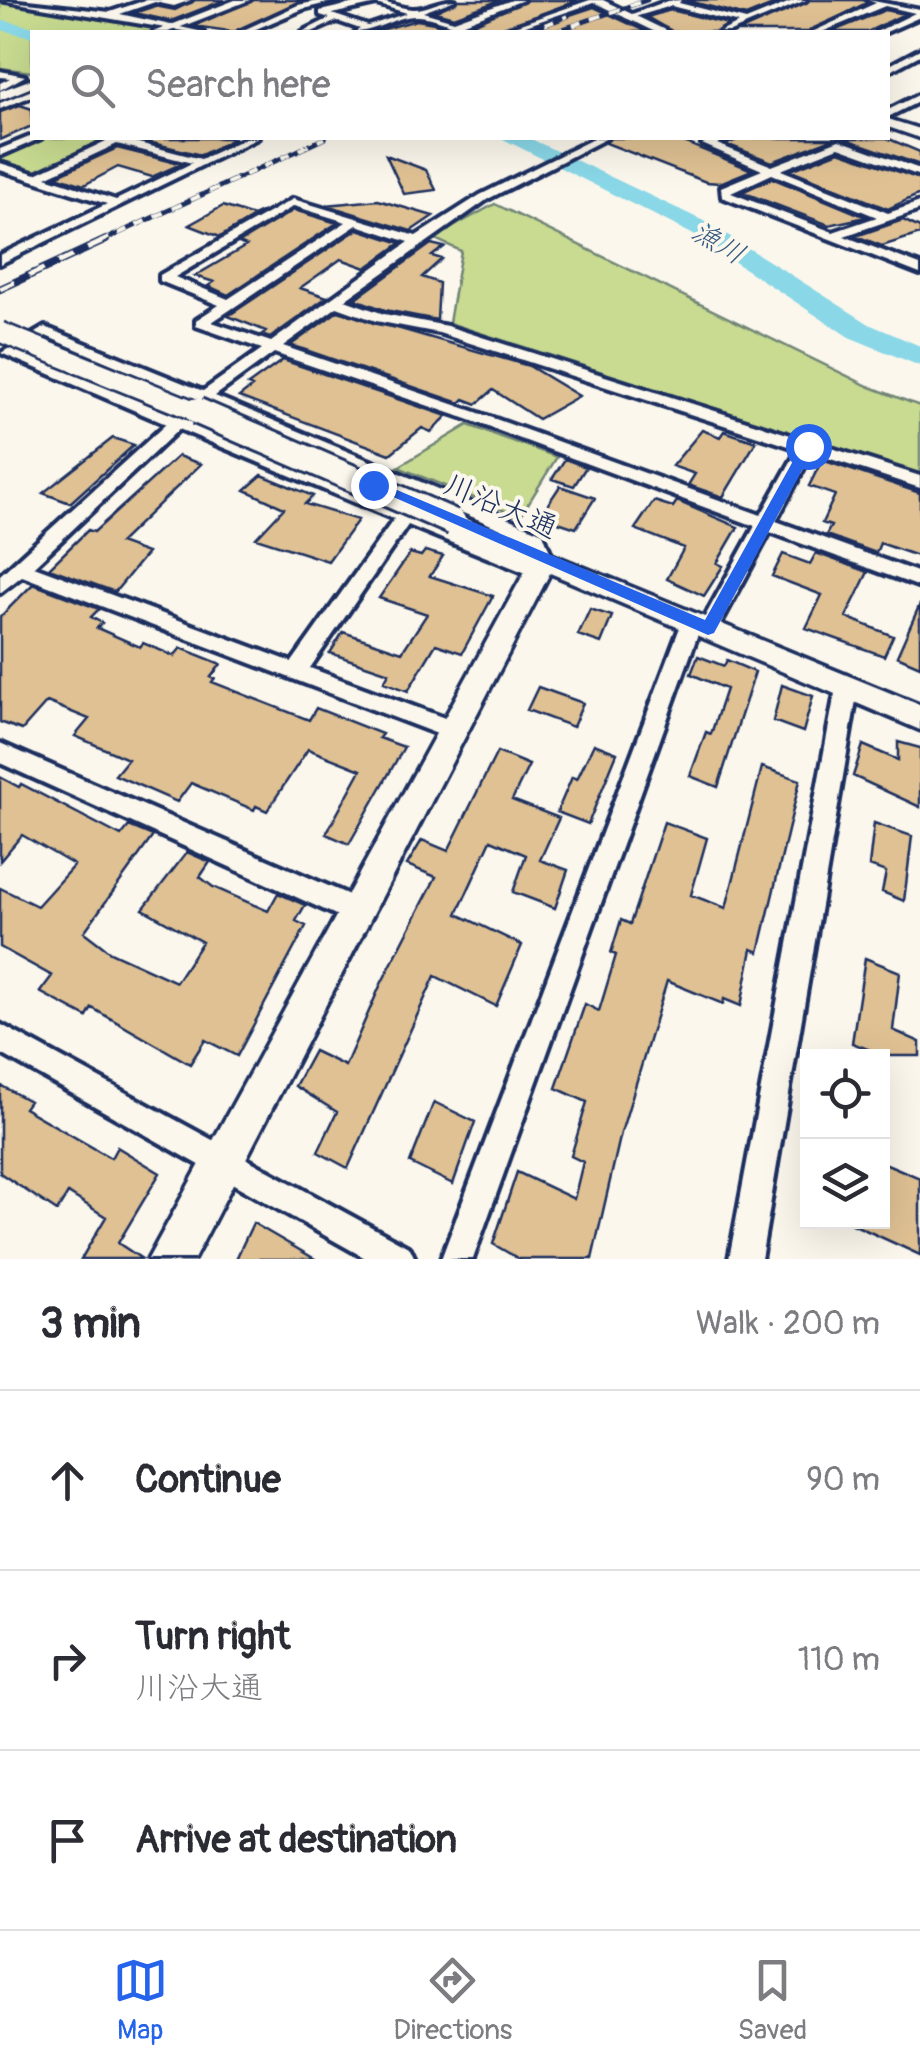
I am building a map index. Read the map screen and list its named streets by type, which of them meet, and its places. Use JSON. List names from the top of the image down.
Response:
{
  "streets": {
    "street": ["川沿大通"]
  },
  "water": ["漁川"],
  "page": {
    "search": "Search here",
    "heading": ["3 min", "Walk · 200 m"],
    "list": [
      ["Continue", "90 m"],
      ["Turn right", "川沿大通", "110 m"],
      "Arrive at destination"
    ],
    "nav": ["Map", "Directions", "Saved"]
  }
}
